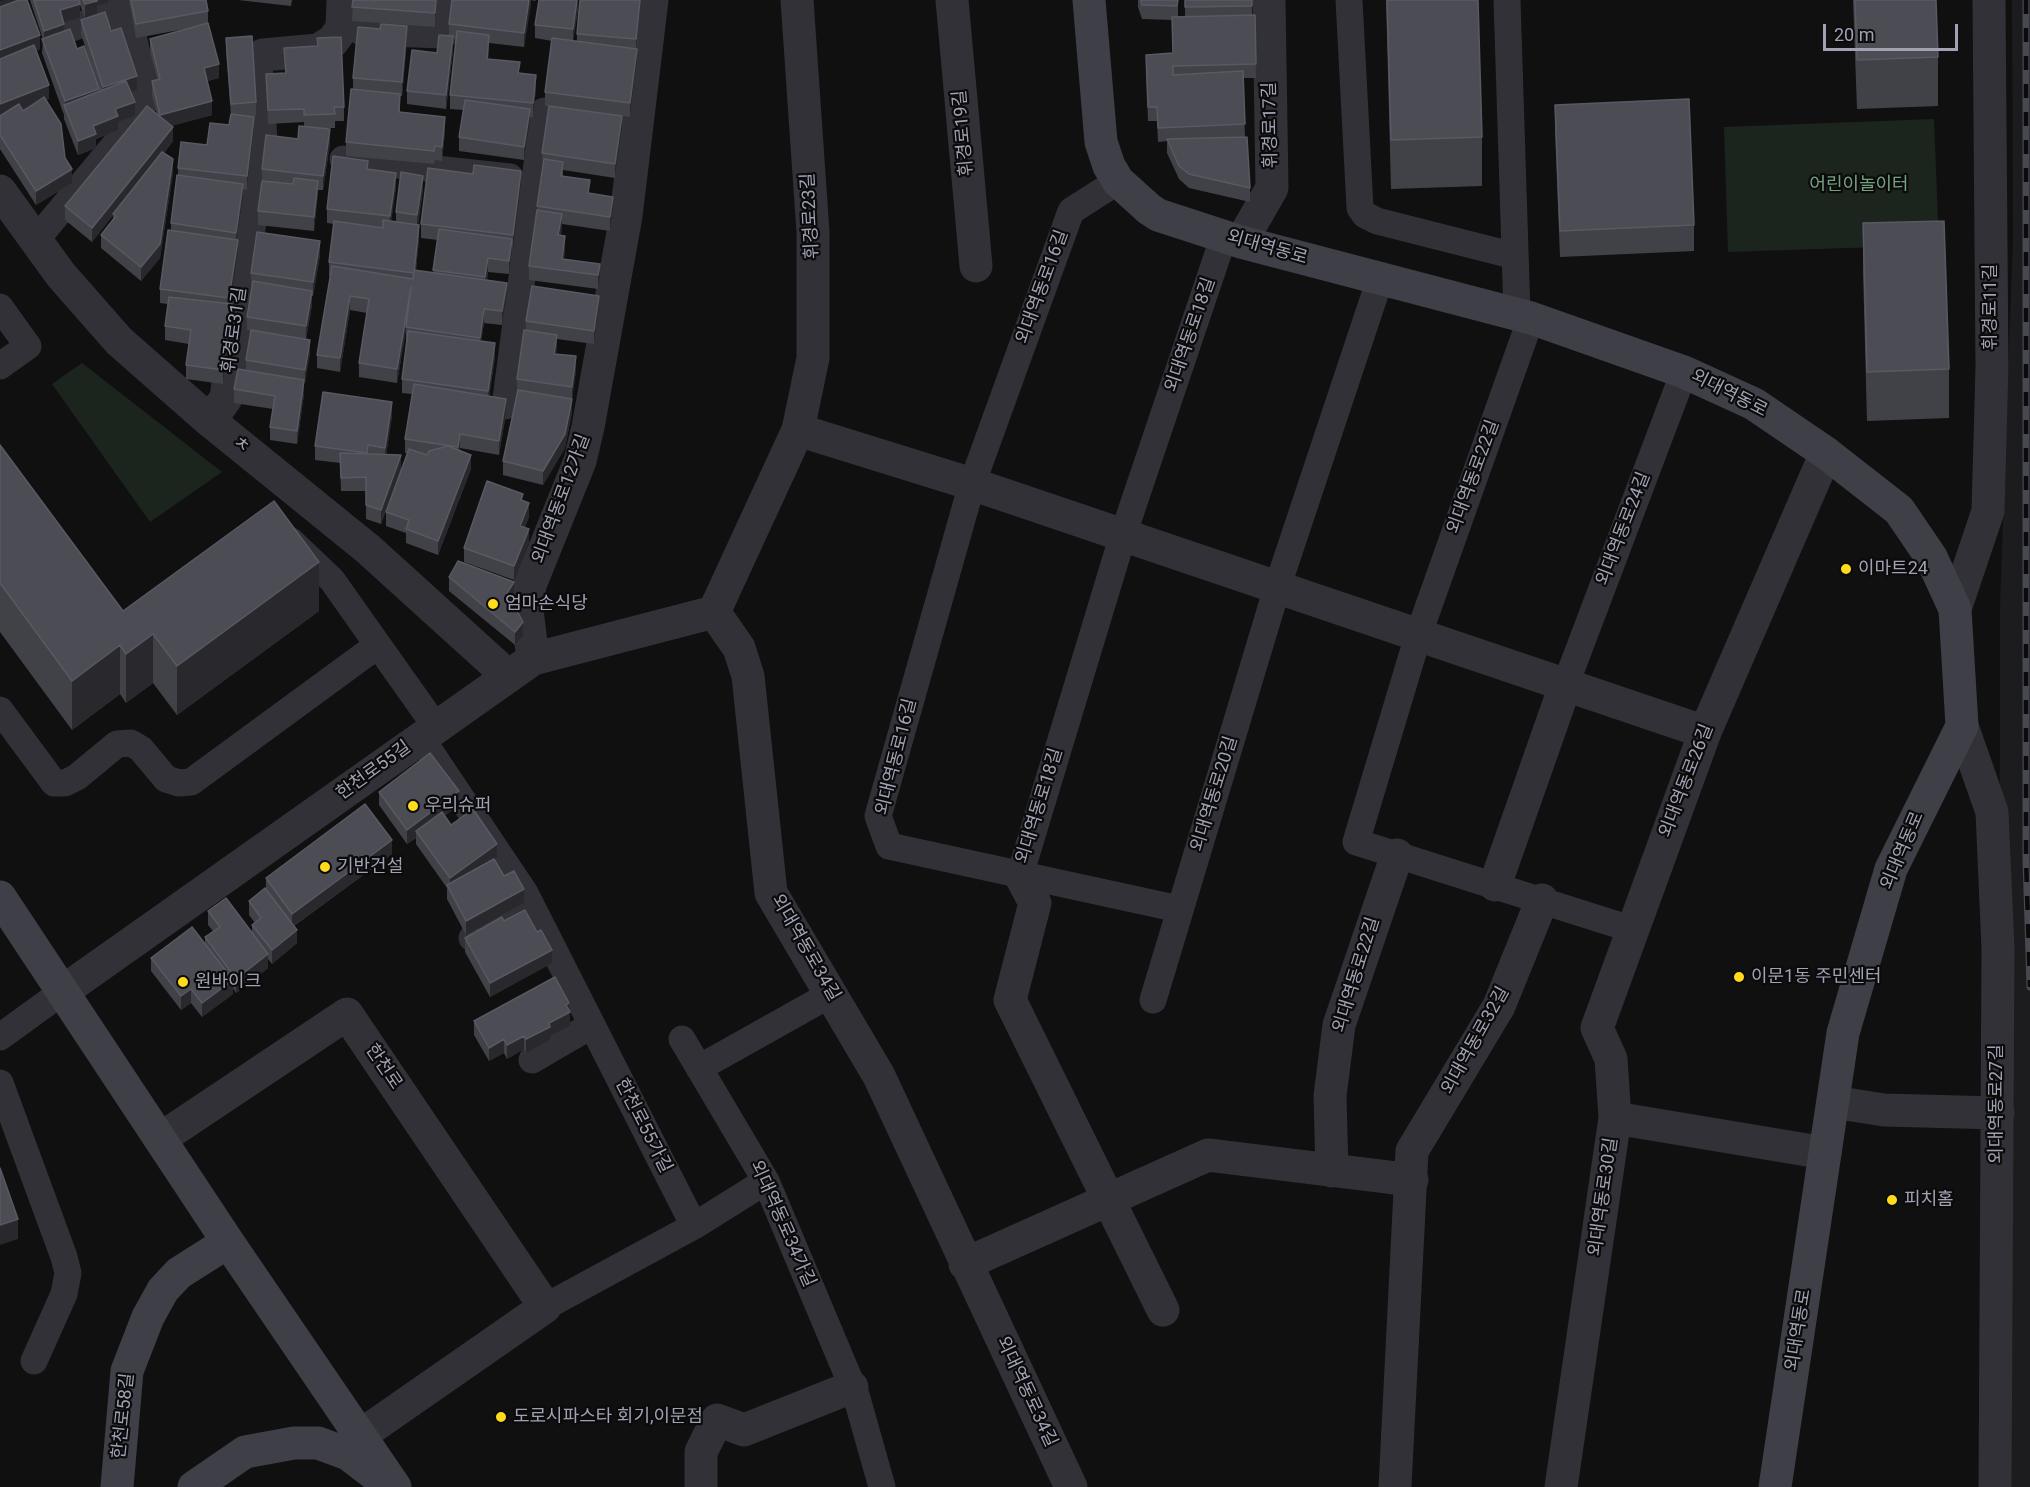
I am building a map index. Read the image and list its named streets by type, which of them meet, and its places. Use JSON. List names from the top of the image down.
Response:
{
  "streets": {
    "street": [
      "휘경로17길",
      "휘경로19길",
      "휘경로23길",
      "외대역동로",
      "휘경로11길",
      "휘경로31길",
      "외대역동로18길",
      "ㅊ",
      "외대역동로22길",
      "외대역동로12가길",
      "외대역동로24길",
      "한천로55길",
      "외대역동로26길",
      "외대역동로34길",
      "외대역동로32길",
      "한천로",
      "외대역동로27길",
      "외대역동로30길",
      "한천로58길"
    ],
    "lane": [
      "외대역동로16길",
      "외대역동로20길",
      "한천로55가길",
      "외대역동로34가길"
    ]
  },
  "crossings": [
    ["휘경로17길", "외대역동로"],
    ["휘경로17길", "외대역동로18길"],
    ["휘경로23길", "한천로55길"],
    ["휘경로23길", "외대역동로34길"],
    ["외대역동로", "외대역동로16길"],
    ["외대역동로", "휘경로11길"],
    ["외대역동로", "외대역동로18길"],
    ["외대역동로", "외대역동로22길"],
    ["외대역동로", "외대역동로24길"],
    ["외대역동로", "외대역동로26길"],
    ["외대역동로", "외대역동로20길"],
    ["외대역동로", "외대역동로27길"],
    ["외대역동로", "외대역동로30길"],
    ["외대역동로16길", "외대역동로18길"],
    ["외대역동로16길", "외대역동로20길"],
    ["휘경로31길", "ㅊ"],
    ["ㅊ", "외대역동로12가길"],
    ["ㅊ", "한천로55길"],
    ["외대역동로22길", "외대역동로24길"],
    ["외대역동로22길", "외대역동로26길"],
    ["외대역동로22길", "외대역동로32길"],
    ["외대역동로12가길", "한천로55길"],
    ["한천로55길", "외대역동로34길"],
    ["한천로55길", "한천로55가길"],
    ["외대역동로26길", "외대역동로30길"]
  ],
  "parks": ["어린이놀이터"],
  "places": [
    "이마트24",
    "엄마손식당",
    "우리슈퍼",
    "기반건설",
    "이문1동 주민센터",
    "원바이크",
    "피치홈",
    "도로시파스타 회기,이문점"
  ],
  "scale_bar": "20 m"
}
